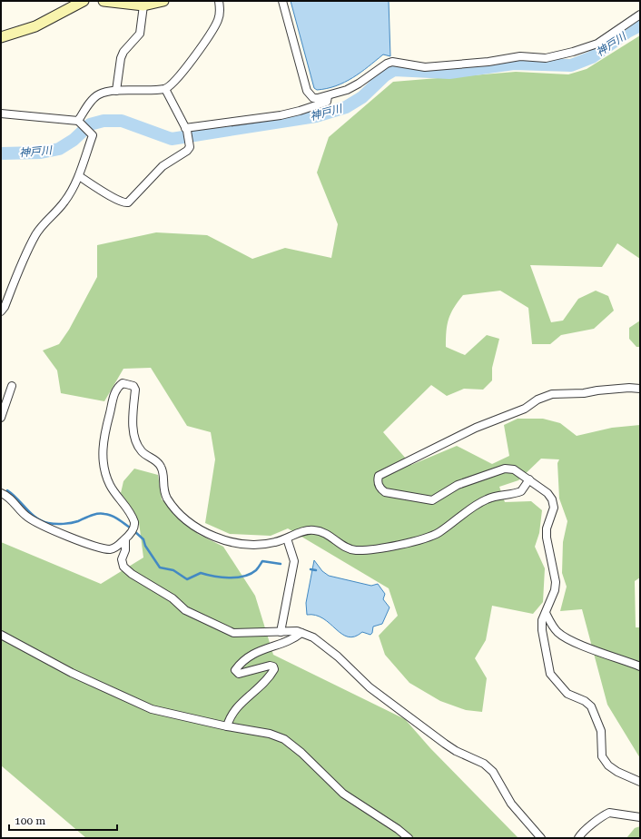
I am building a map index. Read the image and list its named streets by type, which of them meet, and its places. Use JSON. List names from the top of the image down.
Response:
{
  "water": ["神戸川"],
  "scale_bar": "100 m"
}
